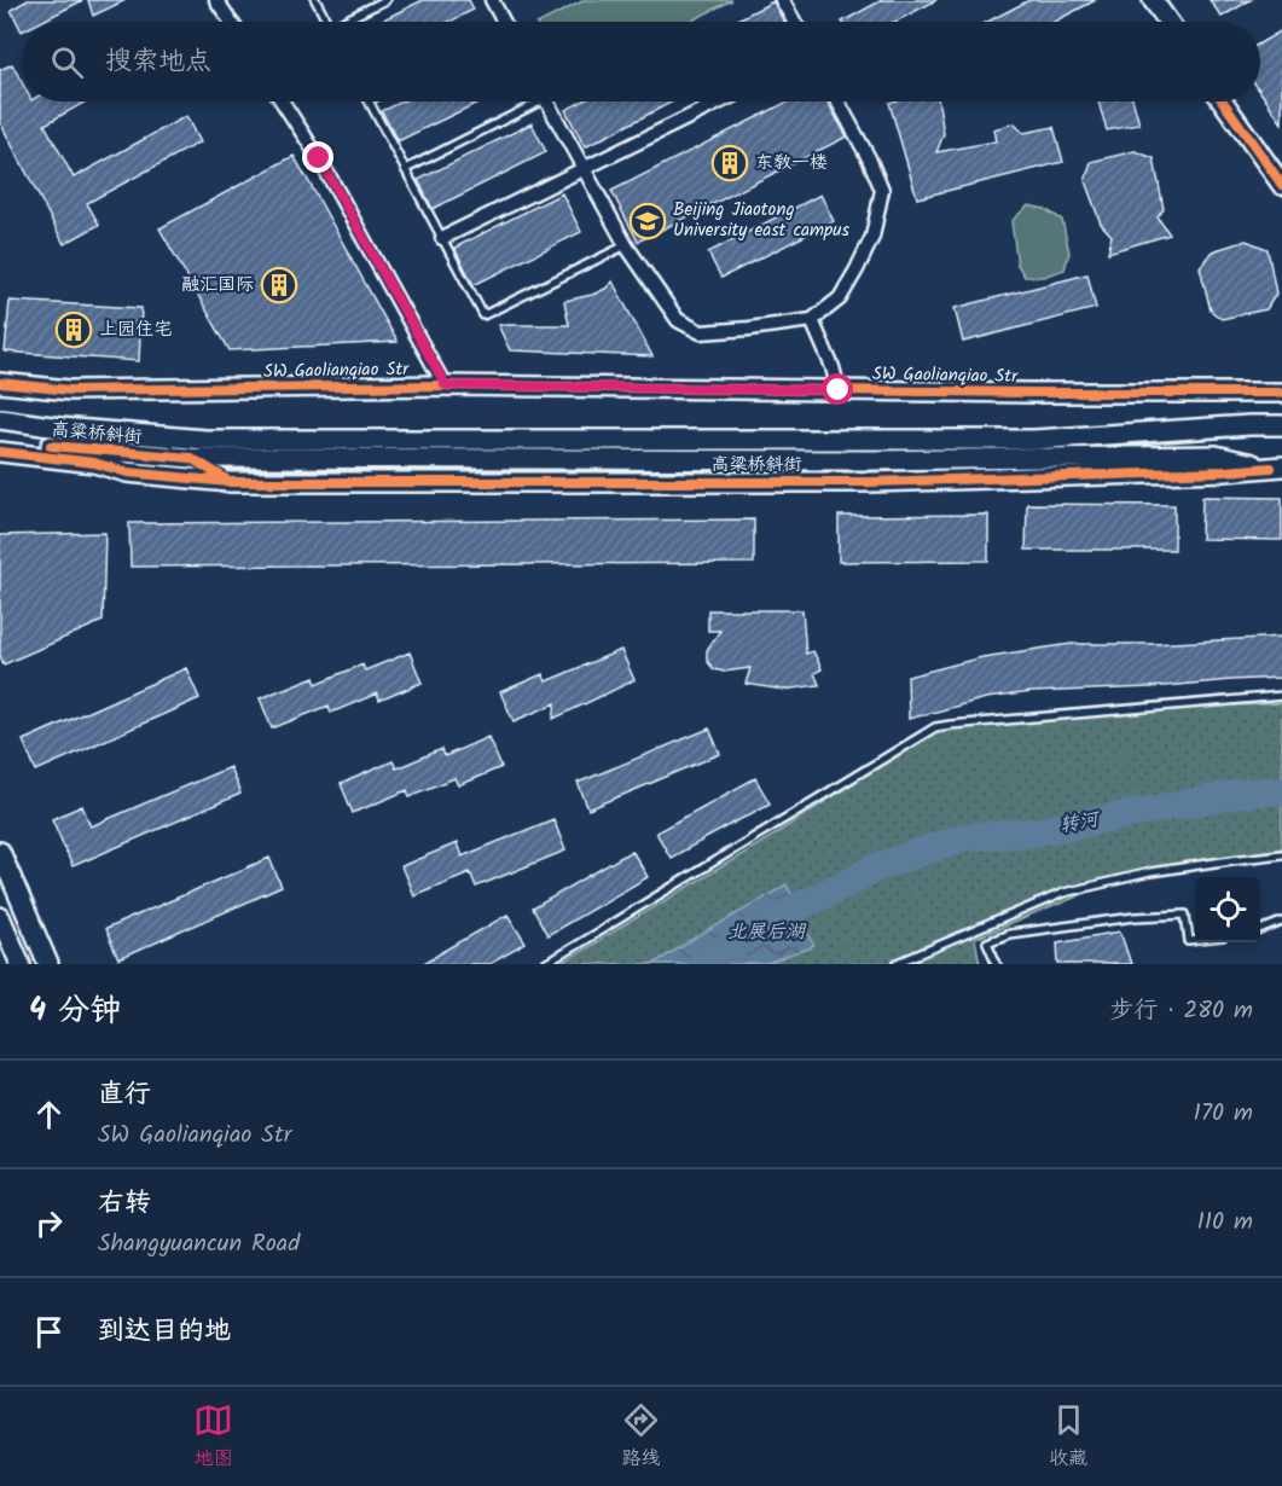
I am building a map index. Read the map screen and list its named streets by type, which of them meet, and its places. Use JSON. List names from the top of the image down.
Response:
{
  "streets": {
    "street": ["SW Gaolianqiao Str", "高粱桥斜街", "高梁桥斜街"]
  },
  "crossings": [
    ["高粱桥斜街", "高梁桥斜街"]
  ],
  "water": ["转河", "北展后湖"],
  "places": {
    "building": ["东教一楼", "融汇国际", "上园住宅"],
    "school or university": ["Beijing Jiaotong University east campus"]
  },
  "page": {
    "search": "搜索地点",
    "heading": ["4 分钟", "步行 · 280 m"],
    "list": [
      ["直行", "SW Gaolianqiao Str", "170 m"],
      ["右转", "Shangyuancun Road", "110 m"],
      "到达目的地"
    ],
    "nav": ["地图", "路线", "收藏"]
  }
}
